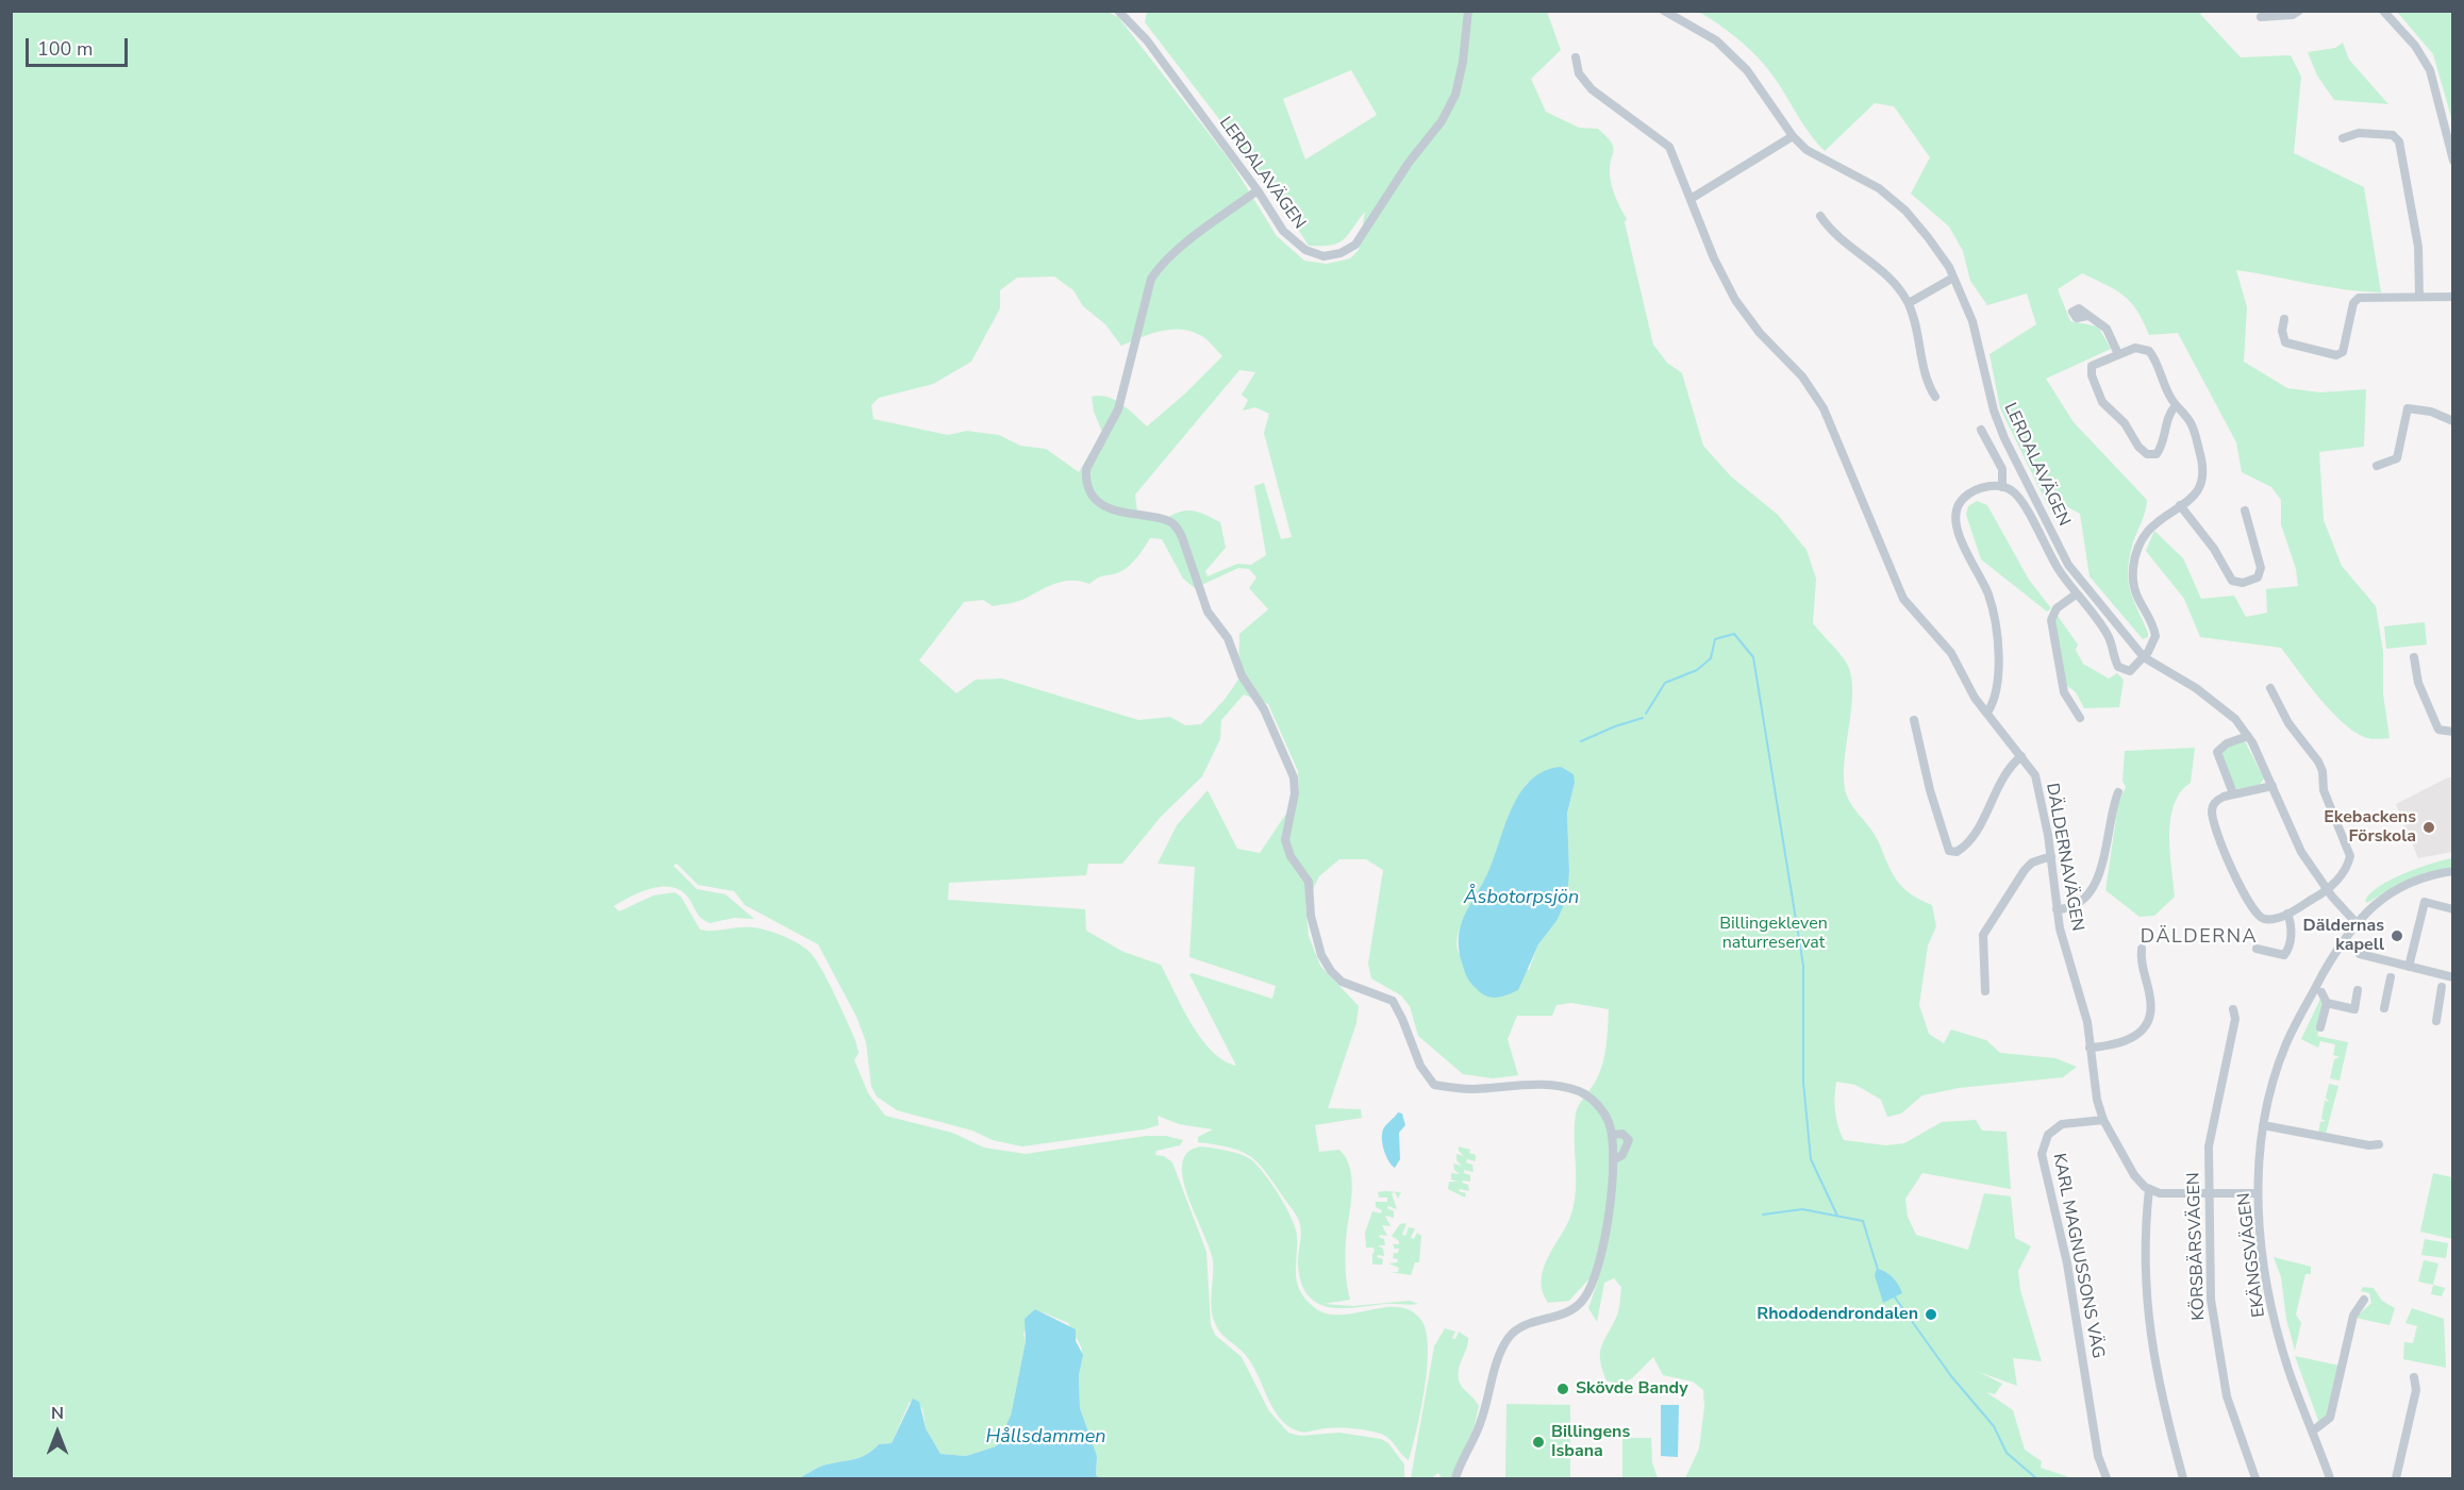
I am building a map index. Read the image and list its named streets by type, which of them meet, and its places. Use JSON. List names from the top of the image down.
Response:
{
  "streets": {
    "street": [
      "LERDALAVÄGEN",
      "DÄLDERNAVÄGEN",
      "KÖRSBÄRSVÄGEN",
      "EKÄNGSVÄGEN",
      "KARL MAGNUSSONS VÄG"
    ]
  },
  "crossings": [
    ["LERDALAVÄGEN", "EKÄNGSVÄGEN"],
    ["DÄLDERNAVÄGEN", "KARL MAGNUSSONS VÄG"]
  ],
  "districts": ["DÄLDERNA"],
  "water": ["Åsbotorpsjön", "Hållsdammen"],
  "parks": ["Billingekleven naturreservat"],
  "places": [
    "Ekebackens Förskola",
    "Däldernas kapell",
    "Rhododendrondalen",
    "Skövde Bandy",
    "Billingens Isbana"
  ],
  "scale_bar": "100 m",
  "north": "top"
}
